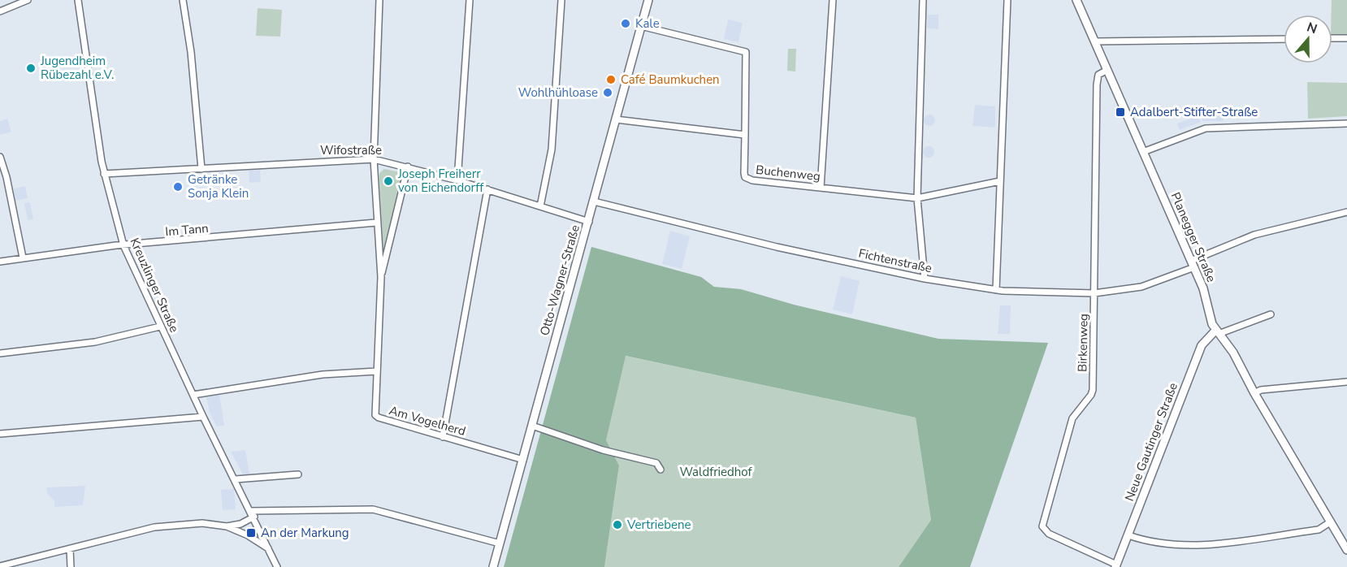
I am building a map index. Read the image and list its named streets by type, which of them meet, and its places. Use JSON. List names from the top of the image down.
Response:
{
  "streets": {
    "street": [
      "Wifostraße",
      "Buchenweg",
      "Im Tann",
      "Planegger Straße",
      "Fichtenstraße",
      "Otto-Wagner-Straße",
      "Kreuzlinger Straße",
      "Birkenweg",
      "Am Vogelherd",
      "Neue Gautinger Straße"
    ]
  },
  "crossings": [
    ["Wifostraße", "Otto-Wagner-Straße"],
    ["Wifostraße", "Kreuzlinger Straße"],
    ["Im Tann", "Kreuzlinger Straße"],
    ["Planegger Straße", "Fichtenstraße"],
    ["Planegger Straße", "Birkenweg"],
    ["Planegger Straße", "Neue Gautinger Straße"],
    ["Fichtenstraße", "Otto-Wagner-Straße"],
    ["Fichtenstraße", "Birkenweg"],
    ["Otto-Wagner-Straße", "Am Vogelherd"],
    ["Birkenweg", "Neue Gautinger Straße"]
  ],
  "parks": ["Waldfriedhof"],
  "places": {
    "other": [
      "Kale",
      "Jugendheim Rübezahl e.V.",
      "Café Baumkuchen",
      "Wohlhühloase",
      "Joseph Freiherr von Eichendorff",
      "Getränke Sonja Klein",
      "Vertriebene"
    ],
    "transit": ["Adalbert-Stifter-Straße", "An der Markung"]
  },
  "north": "top"
}
